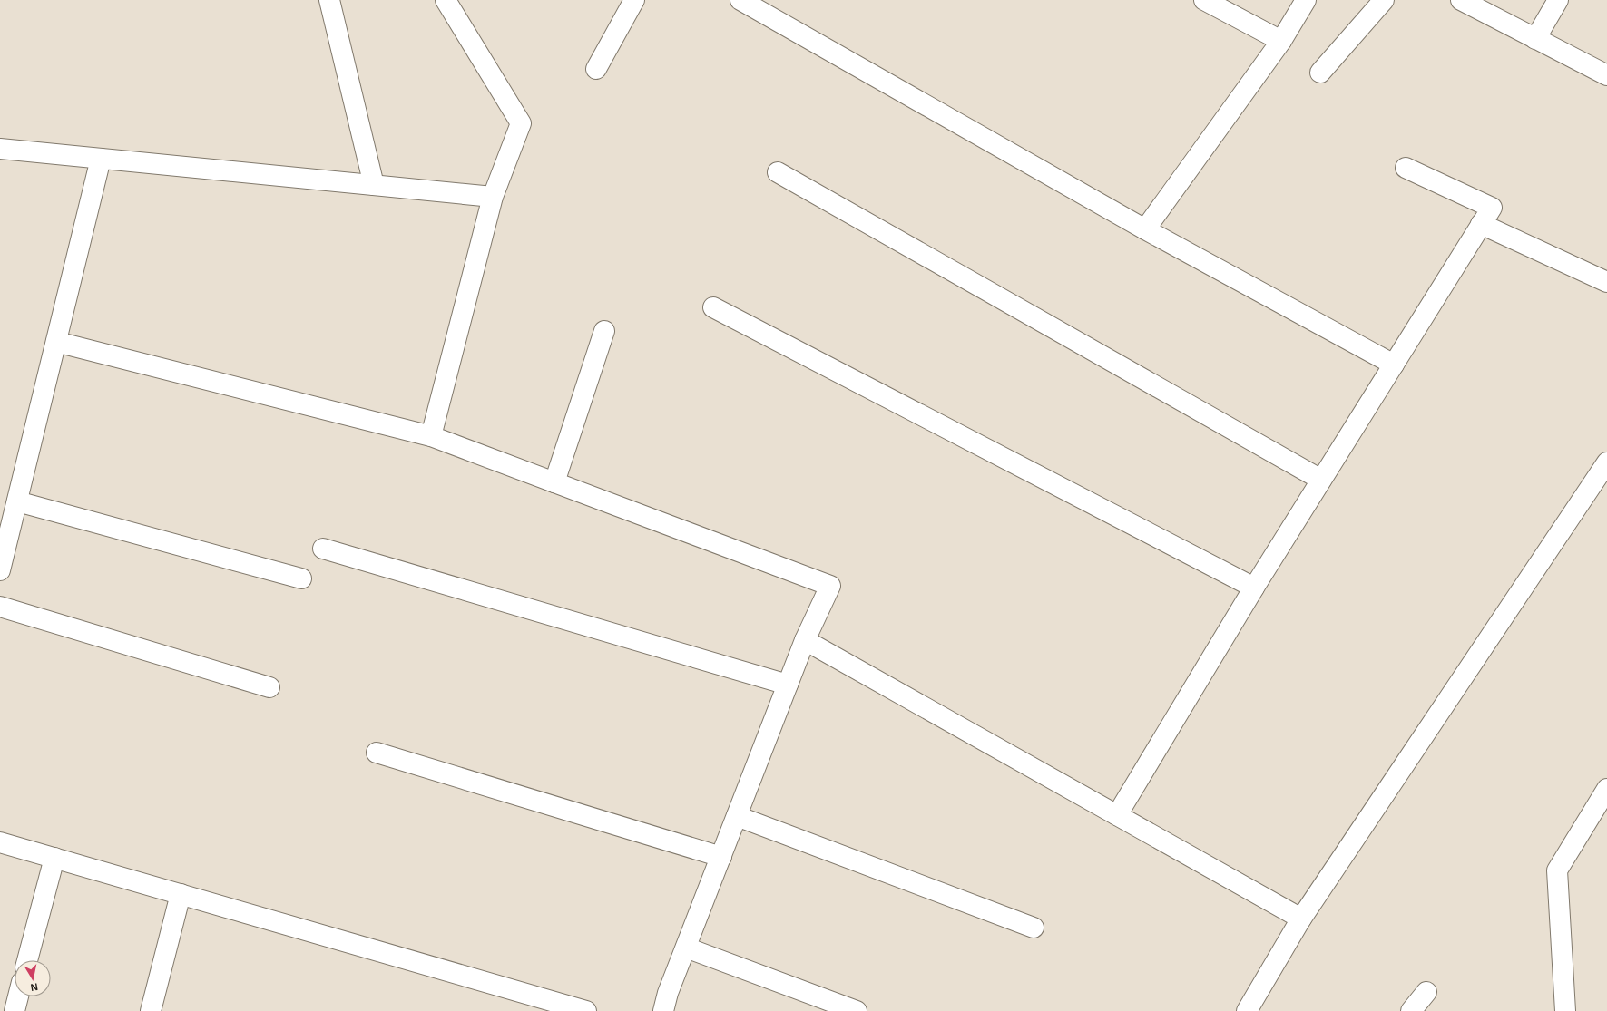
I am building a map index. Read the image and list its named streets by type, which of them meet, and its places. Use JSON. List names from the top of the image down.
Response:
{
  "north": "bottom"
}
